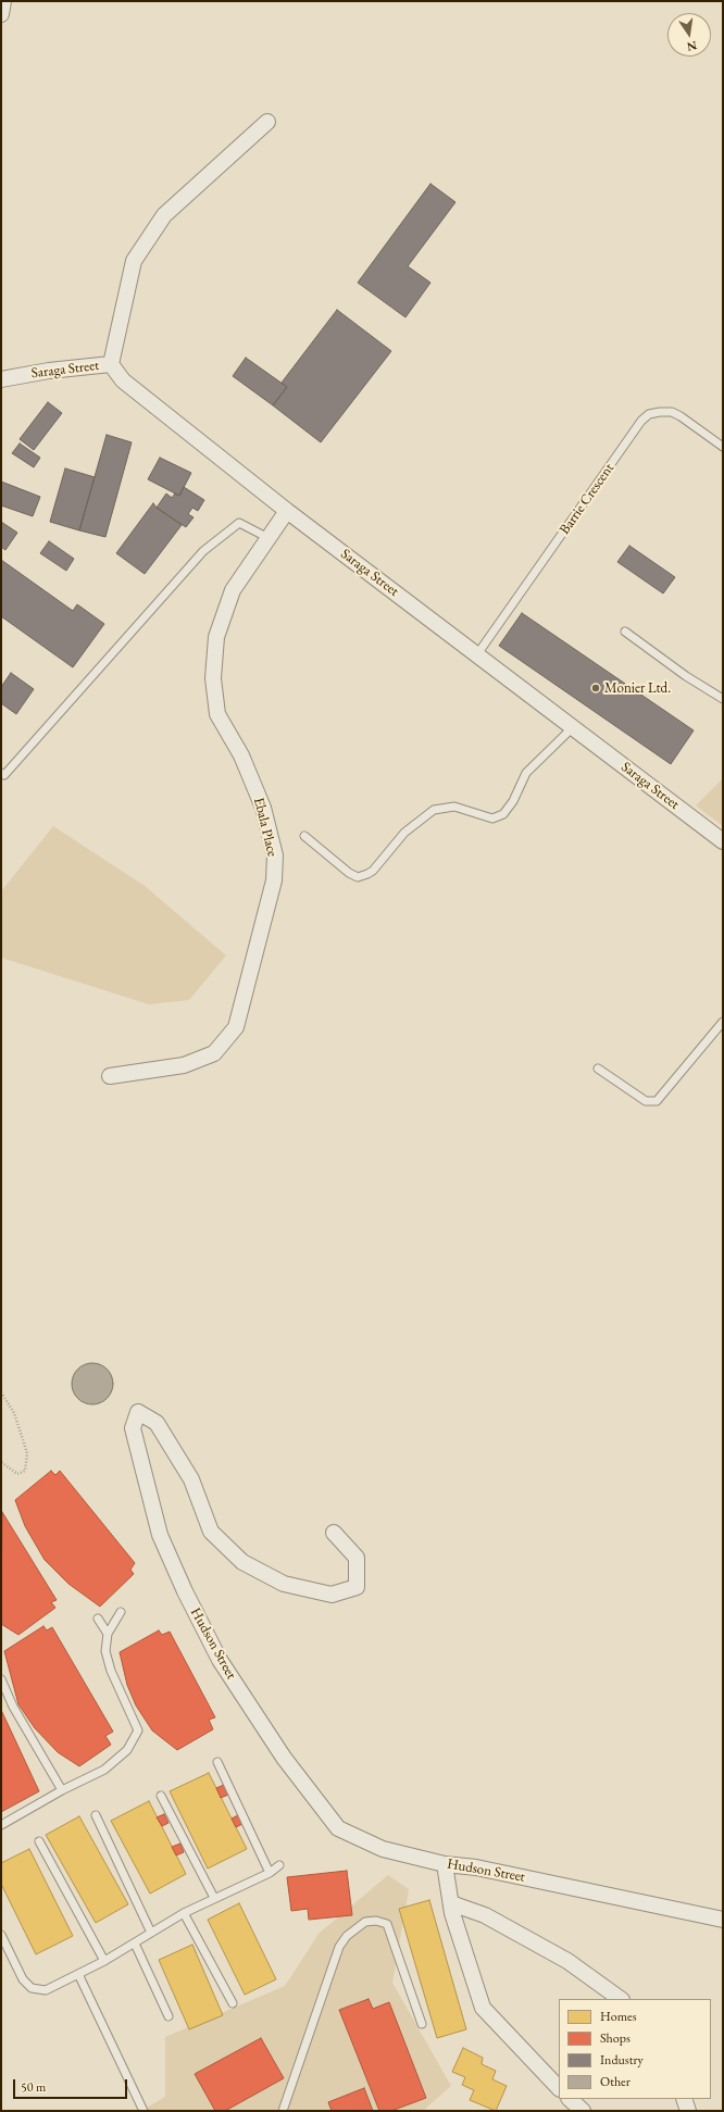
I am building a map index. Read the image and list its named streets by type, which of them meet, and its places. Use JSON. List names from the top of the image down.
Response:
{
  "streets": {
    "street": ["Saraga Street", "Ebala Place", "Hudson Street"],
    "lane": ["Barrie Crescent"]
  },
  "crossings": [
    ["Saraga Street", "Barrie Crescent"],
    ["Saraga Street", "Ebala Place"]
  ],
  "places": ["Monier Ltd."],
  "legend": [
    "Homes",
    "Shops",
    "Industry",
    "Other"
  ],
  "scale_bar": "50 m",
  "north": "bottom"
}
